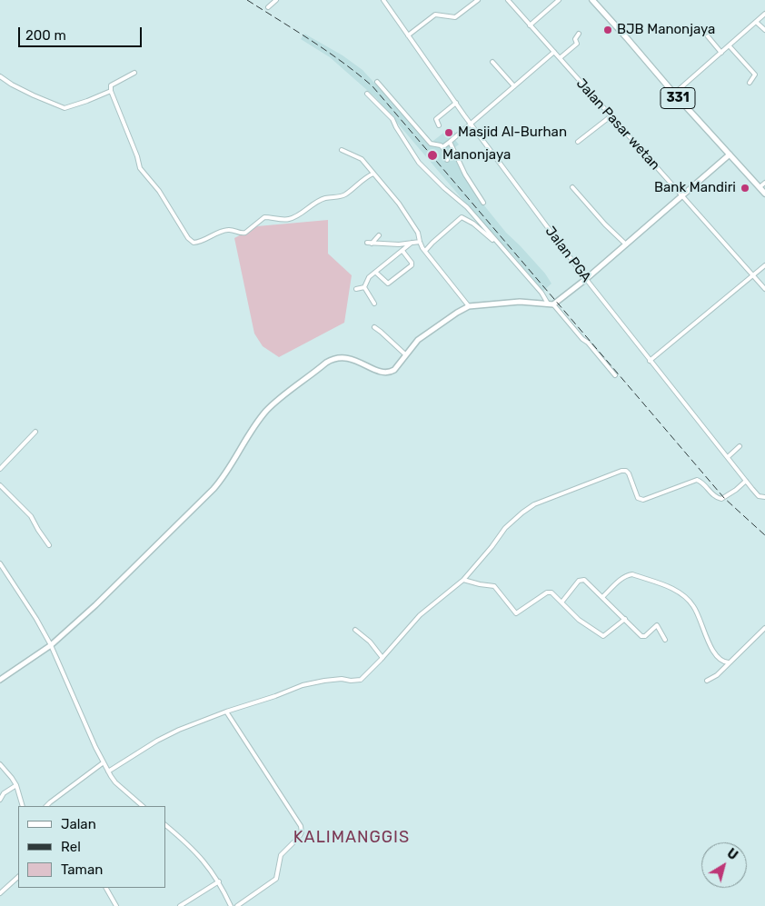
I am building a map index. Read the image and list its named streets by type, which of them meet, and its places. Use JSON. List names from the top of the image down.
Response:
{
  "streets": {
    "main road": ["331"],
    "street": ["Jalan Pasar wetan", "Jalan PGA"]
  },
  "districts": ["KALIMANGGIS"],
  "places": [
    "BJB Manonjaya",
    "Masjid Al-Burhan",
    "Manonjaya",
    "Bank Mandiri"
  ],
  "legend": ["Jalan", "Rel", "Taman"],
  "scale_bar": "200 m",
  "north": "top right"
}
